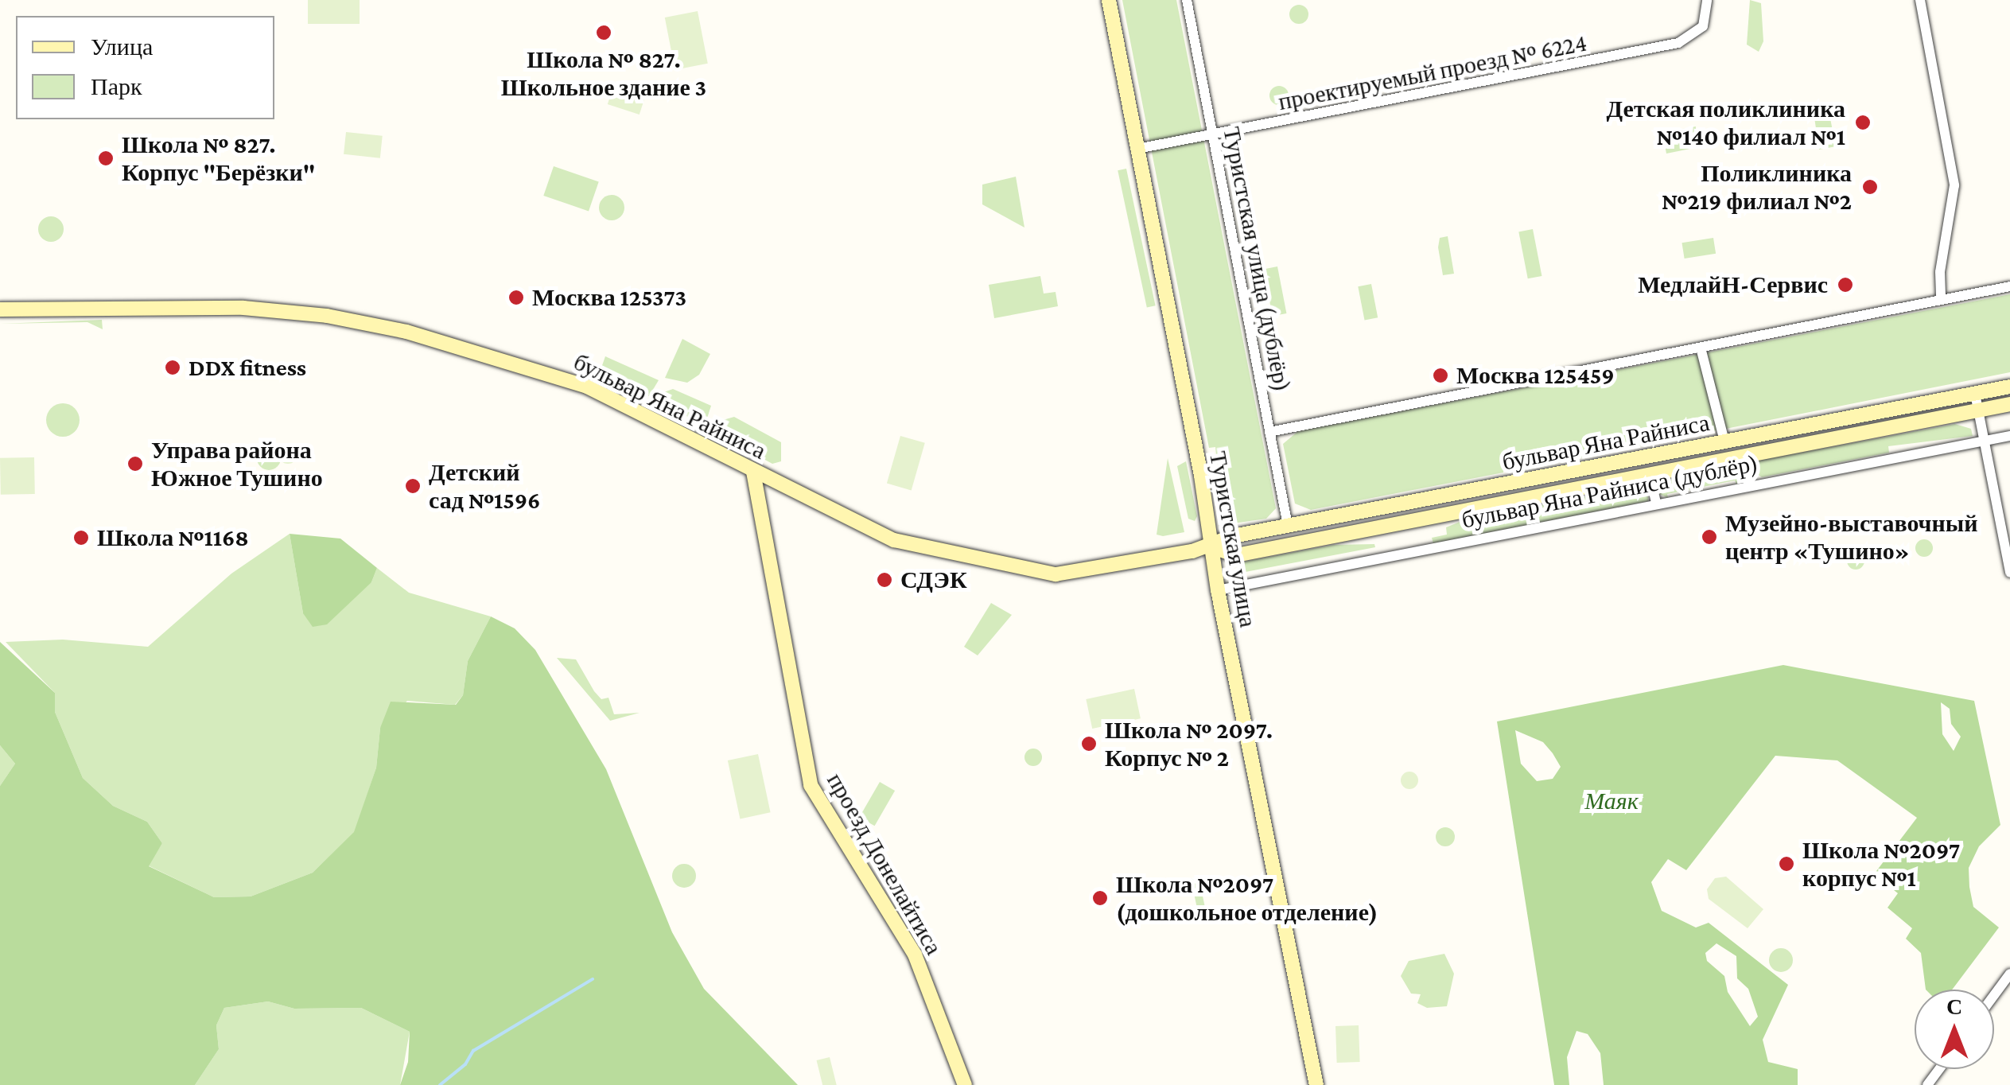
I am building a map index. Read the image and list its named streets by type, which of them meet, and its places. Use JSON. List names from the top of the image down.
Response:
{
  "streets": {
    "main road": ["бульвар Яна Райниса", "Туристская улица", "проезд Донелайтиса"],
    "street": ["проектируемый проезд № 6224", "Туристская улица (дублёр)", "бульвар Яна Райниса (дублёр)"]
  },
  "crossings": [
    ["проектируемый проезд № 6224", "Туристская улица (дублёр)"],
    ["проектируемый проезд № 6224", "Туристская улица"],
    ["Туристская улица (дублёр)", "бульвар Яна Райниса"],
    ["бульвар Яна Райниса", "Туристская улица"],
    ["бульвар Яна Райниса", "проезд Донелайтиса"],
    ["бульвар Яна Райниса (дублёр)", "Туристская улица"]
  ],
  "parks": ["Маяк"],
  "places": [
    "Школа № 827. Школьное здание 3",
    "Детская поликлиника №140 филиал №1",
    "Школа № 827. Корпус \"Берёзки\"",
    "Поликлиника №219 филиал №2",
    "МедлайН-Сервис",
    "Москва 125373",
    "DDX fitness",
    "Москва 125459",
    "Управа района Южное Тушино",
    "Детский сад №1596",
    "Музейно-выставочный центр «Тушино»",
    "Школа №1168",
    "СДЭК",
    "Школа № 2097. Корпус № 2",
    "Школа №2097 корпус №1",
    "Школа №2097 (дошкольное отделение)"
  ],
  "legend": ["Улица", "Парк"],
  "north": "top"
}
